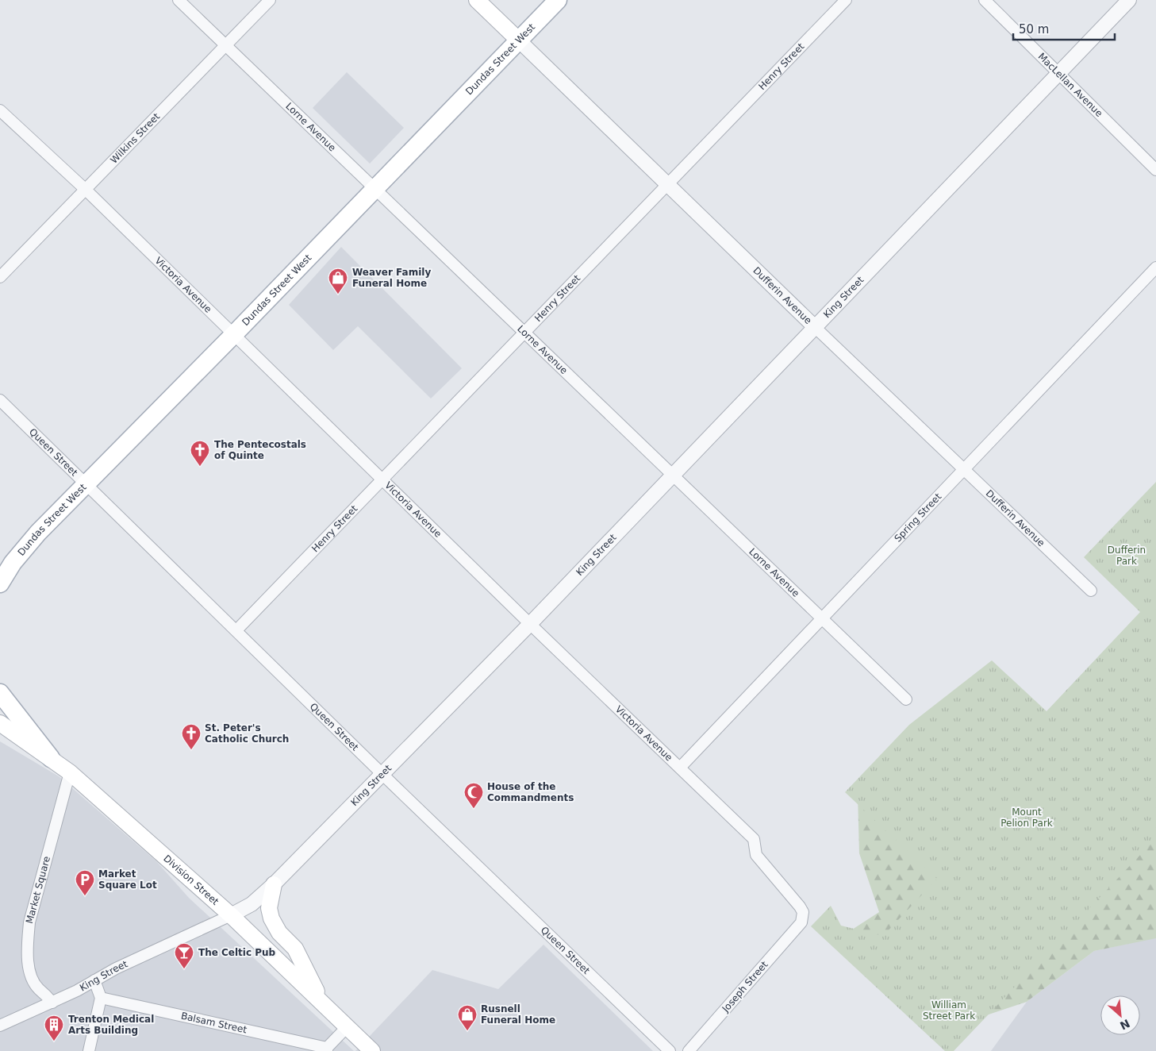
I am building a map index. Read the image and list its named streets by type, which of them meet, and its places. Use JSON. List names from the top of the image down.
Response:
{
  "streets": {
    "main road": ["Dundas Street West", "Dufferin Avenue", "Division Street"],
    "street": [
      "Henry Street",
      "MacLellan Avenue",
      "Lorne Avenue",
      "Wilkins Street",
      "Victoria Avenue",
      "King Street",
      "Queen Street",
      "Spring Street",
      "Market Square",
      "Joseph Street",
      "Balsam Street"
    ]
  },
  "crossings": [
    ["Dundas Street West", "Lorne Avenue"],
    ["Dundas Street West", "Victoria Avenue"],
    ["Dundas Street West", "Dufferin Avenue"],
    ["Dundas Street West", "Queen Street"],
    ["Henry Street", "Lorne Avenue"],
    ["Henry Street", "Victoria Avenue"],
    ["Henry Street", "Dufferin Avenue"],
    ["Henry Street", "Queen Street"],
    ["MacLellan Avenue", "King Street"],
    ["Lorne Avenue", "Wilkins Street"],
    ["Lorne Avenue", "King Street"],
    ["Lorne Avenue", "Spring Street"],
    ["Wilkins Street", "Victoria Avenue"],
    ["Victoria Avenue", "King Street"],
    ["Victoria Avenue", "Spring Street"],
    ["Victoria Avenue", "Joseph Street"],
    ["Dufferin Avenue", "King Street"],
    ["Dufferin Avenue", "Spring Street"],
    ["King Street", "Queen Street"],
    ["King Street", "Division Street"],
    ["King Street", "Market Square"],
    ["Division Street", "Market Square"]
  ],
  "parks": ["Dufferin Park", "Mount Pelion Park", "William Street Park"],
  "places": {
    "shop": ["Weaver Family Funeral Home", "Rusnell Funeral Home"],
    "church": ["The Pentecostals of Quinte", "St. Peter's Catholic Church"],
    "mosque": ["House of the Commandments"],
    "parking": ["Market Square Lot"],
    "bar": ["The Celtic Pub"],
    "building": ["Trenton Medical Arts Building"]
  },
  "scale_bar": "50 m",
  "north": "bottom right"
}
